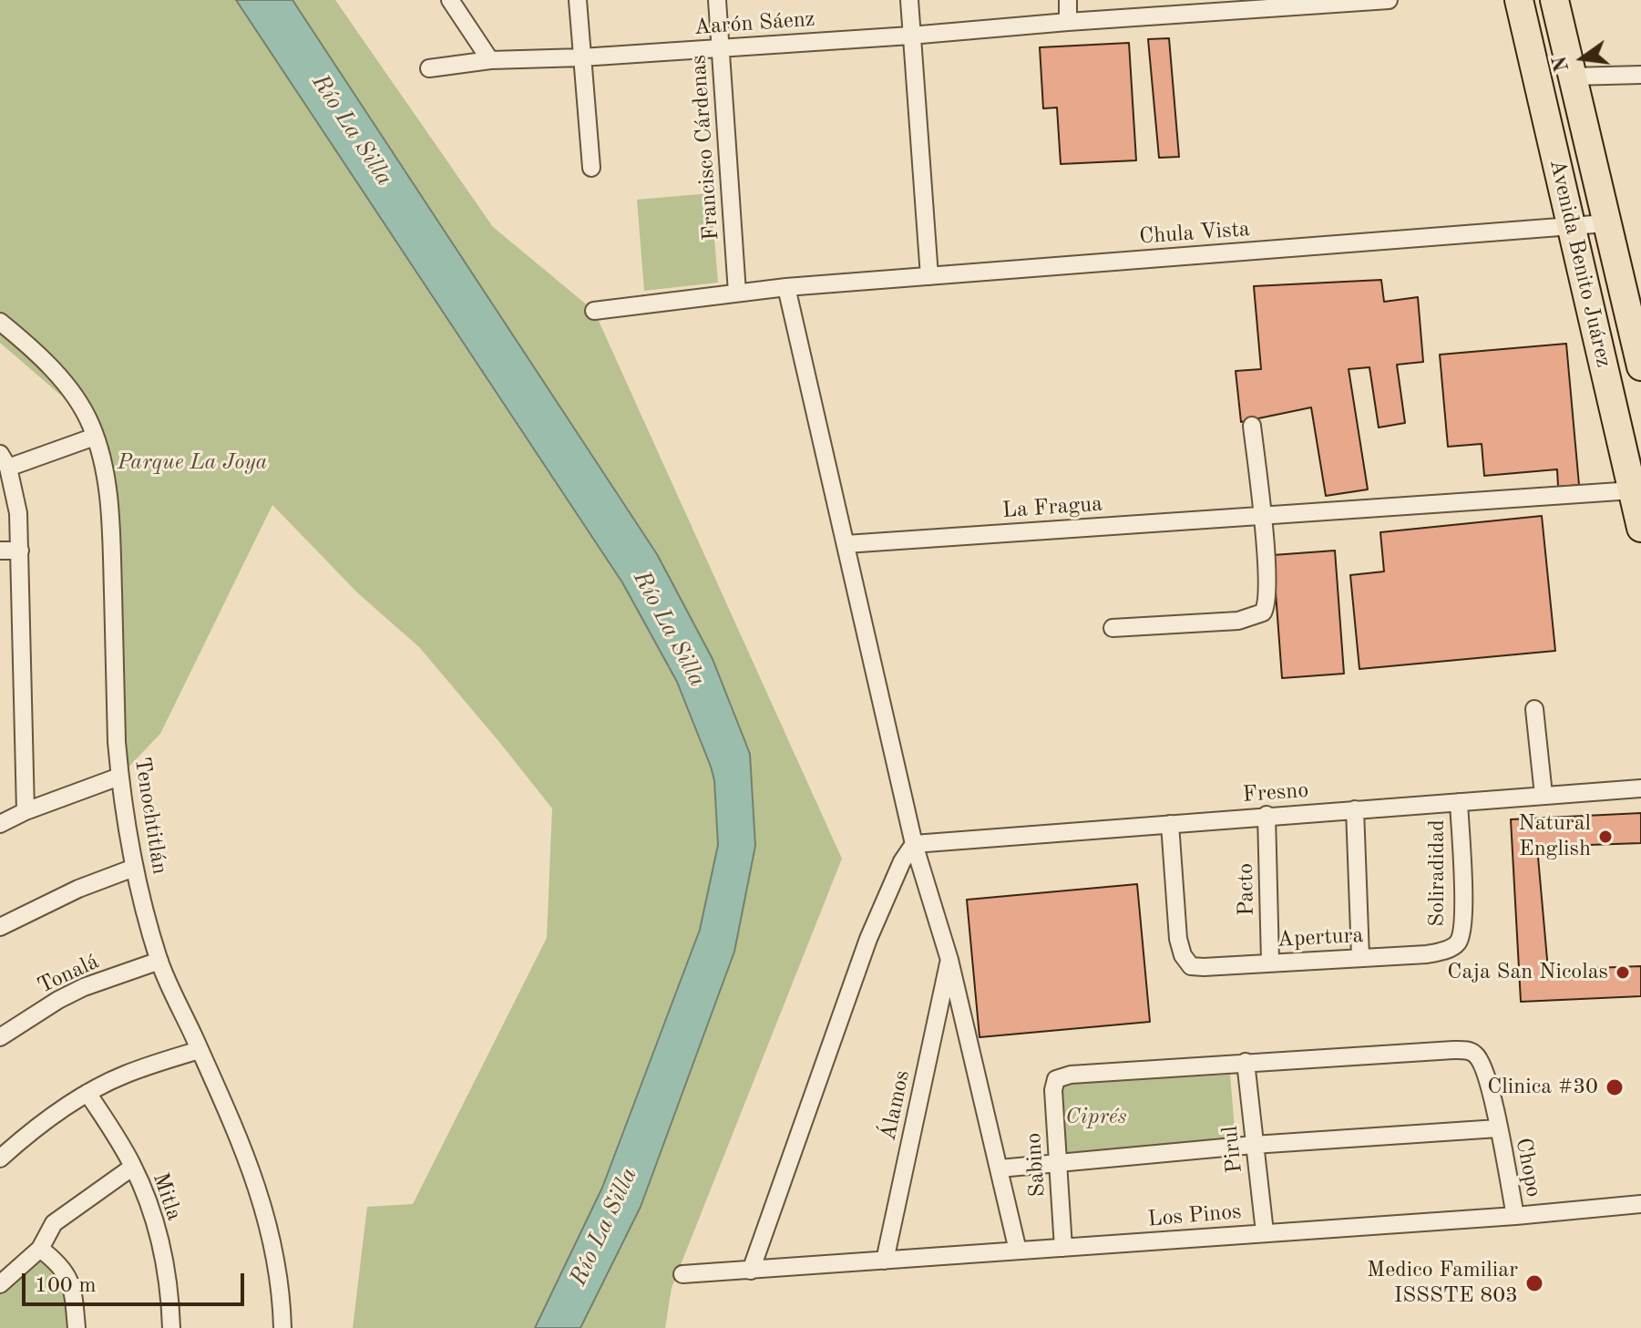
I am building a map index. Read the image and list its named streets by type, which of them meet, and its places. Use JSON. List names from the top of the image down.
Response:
{
  "streets": {
    "main road": ["Avenida Benito Juárez"],
    "street": [
      "Aarón Sáenz",
      "Francisco Cárdenas",
      "Chula Vista",
      "La Fragua",
      "Fresno",
      "Tenochtitlán",
      "Soliradidad",
      "Pacto",
      "Apertura",
      "Tonalá",
      "Álamos",
      "Pirul",
      "Sabino",
      "Chopo",
      "Mitla",
      "Los Pinos"
    ]
  },
  "crossings": [
    ["Aarón Sáenz", "Francisco Cárdenas"],
    ["Chula Vista", "Avenida Benito Juárez"],
    ["Avenida Benito Juárez", "La Fragua"],
    ["Fresno", "Soliradidad"],
    ["Fresno", "Pacto"],
    ["Fresno", "Apertura"],
    ["Tenochtitlán", "Tonalá"],
    ["Soliradidad", "Apertura"],
    ["Pacto", "Apertura"],
    ["Álamos", "Los Pinos"],
    ["Pirul", "Sabino"],
    ["Pirul", "Los Pinos"],
    ["Sabino", "Los Pinos"],
    ["Chopo", "Los Pinos"]
  ],
  "water": ["Río La Silla"],
  "parks": ["Parque La Joya", "Ciprés"],
  "places": [
    "Natural English",
    "Caja San Nicolas",
    "Clinica #30",
    "Medico Familiar ISSSTE 803"
  ],
  "scale_bar": "100 m",
  "north": "left"
}
